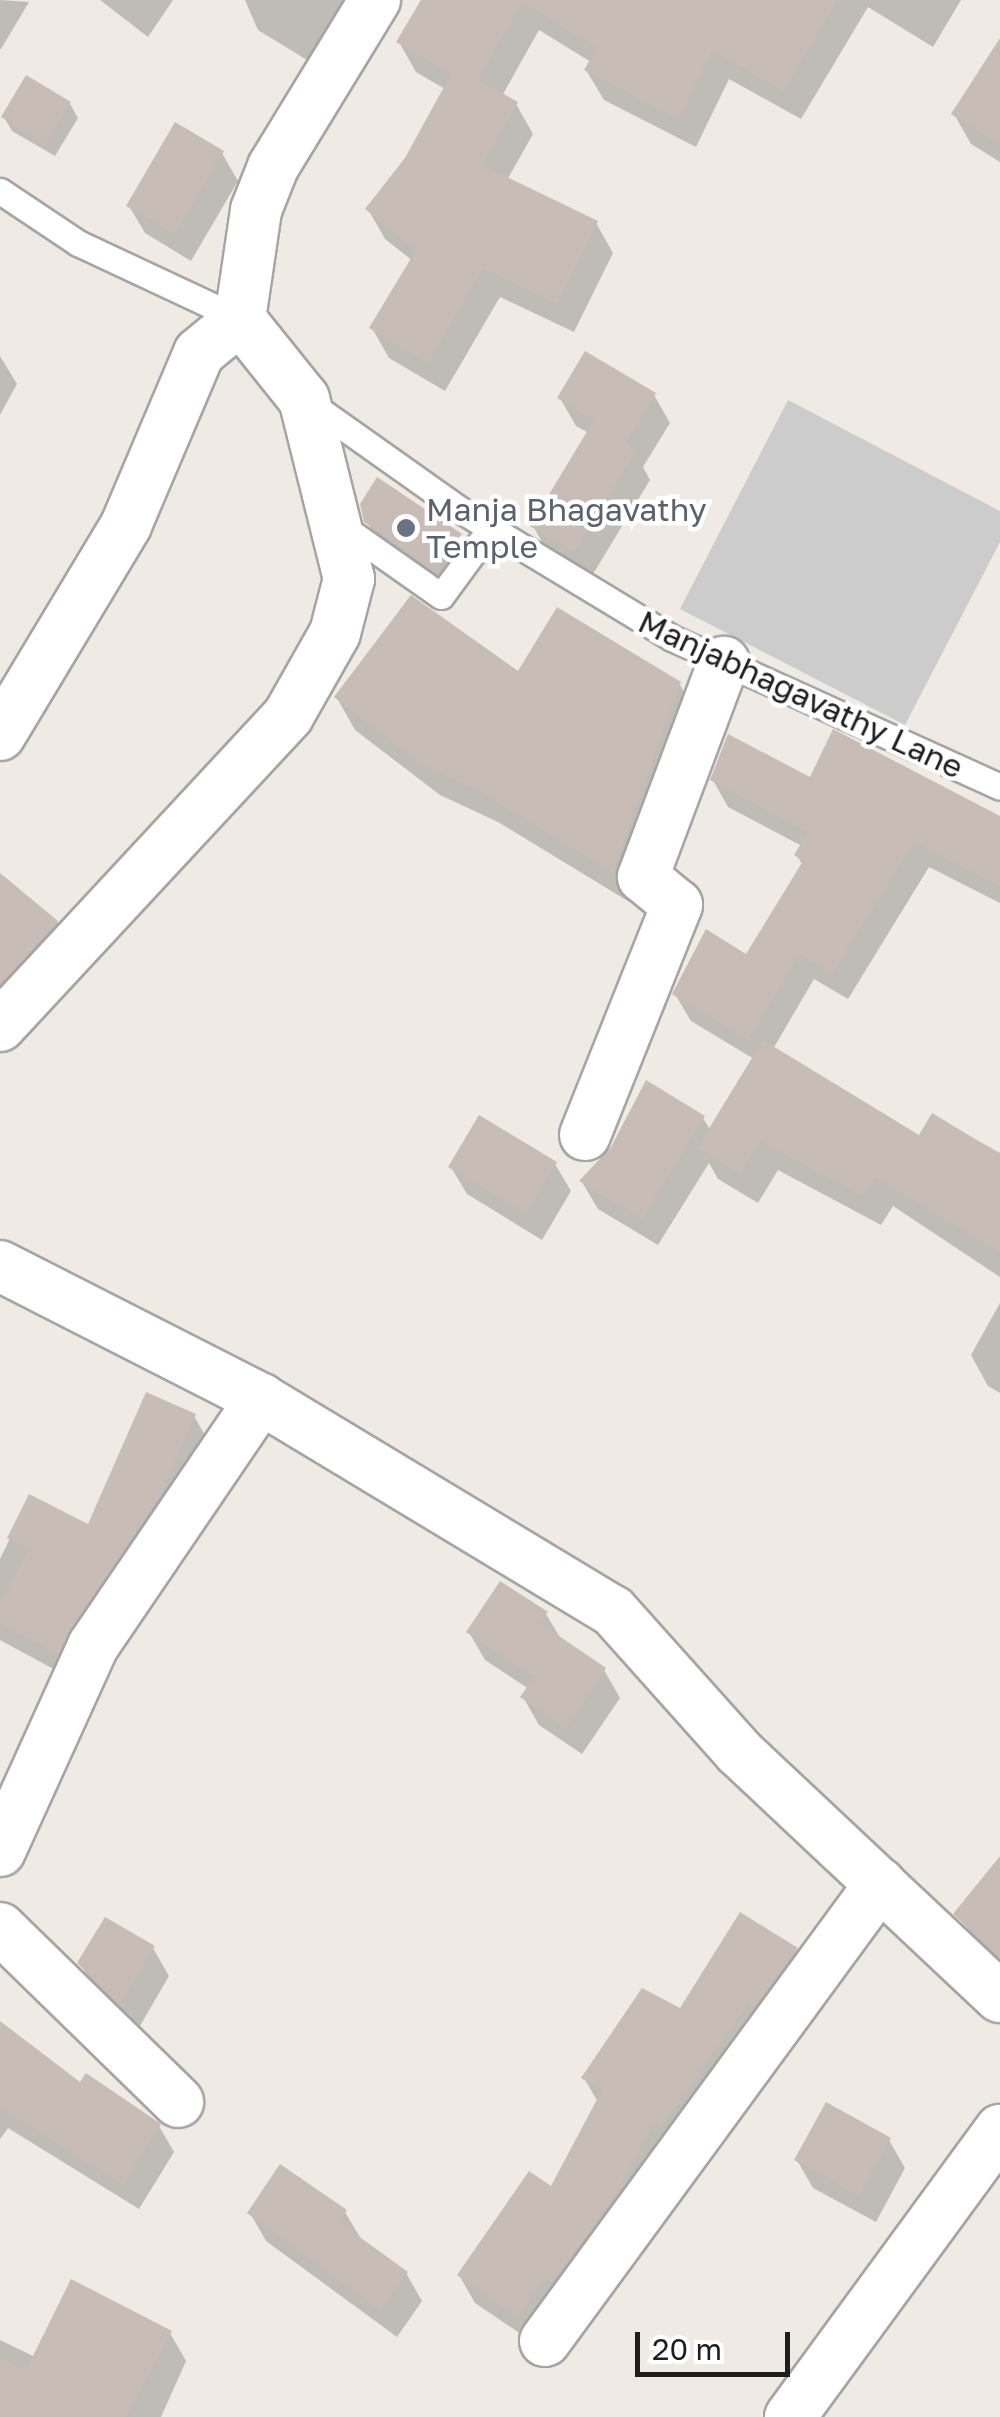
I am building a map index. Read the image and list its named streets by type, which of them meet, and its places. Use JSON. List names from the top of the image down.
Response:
{
  "streets": {
    "lane": ["Manjabhagavathy Lane"]
  },
  "places": ["Manja Bhagavathy Temple"],
  "scale_bar": "20 m"
}
